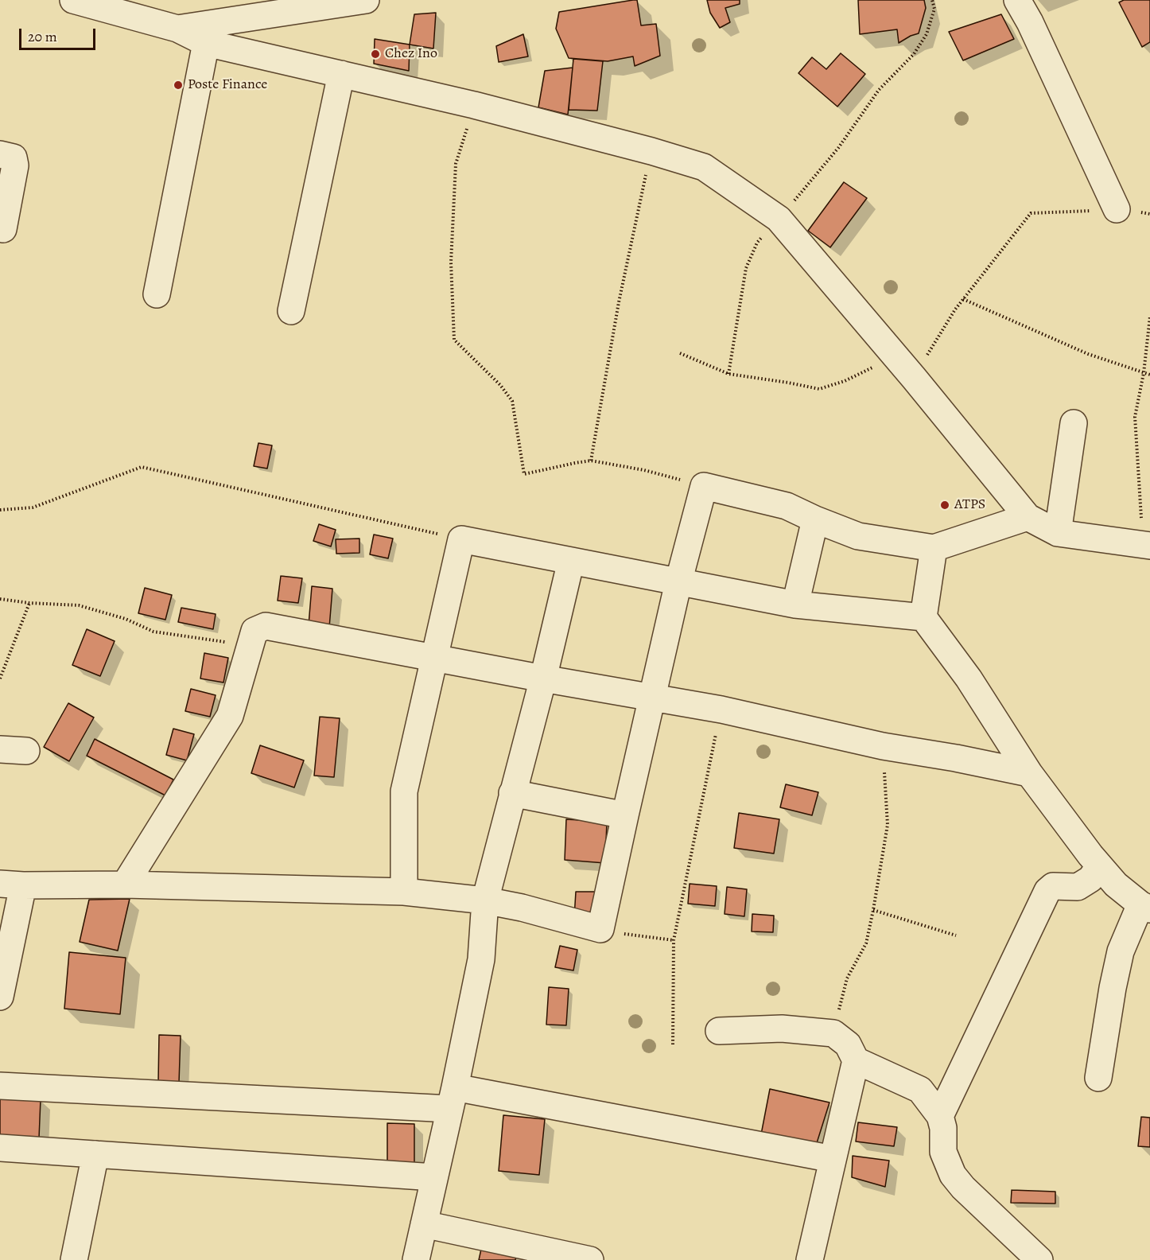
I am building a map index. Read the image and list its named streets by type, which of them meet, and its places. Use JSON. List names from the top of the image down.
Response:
{
  "places": ["Chez Ino", "Poste Finance", "ATPS"],
  "scale_bar": "20 m"
}
